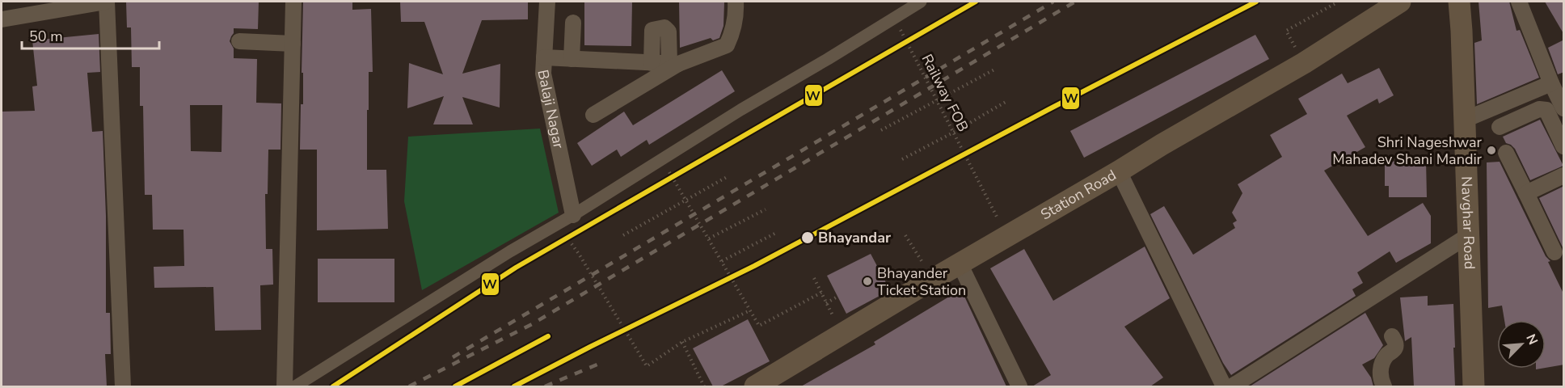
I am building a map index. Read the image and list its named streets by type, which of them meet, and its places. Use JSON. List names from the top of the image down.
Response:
{
  "streets": {
    "main road": ["Station Road", "Navghar Road"],
    "street": ["Balaji Nagar"],
    "path": ["Railway FOB"]
  },
  "places": ["Shri Nageshwar Mahadev Shani Mandir", "Bhayandar", "Bhayander Ticket Station"],
  "lines": ["transit line W"],
  "scale_bar": "50 m",
  "north": "top right"
}
